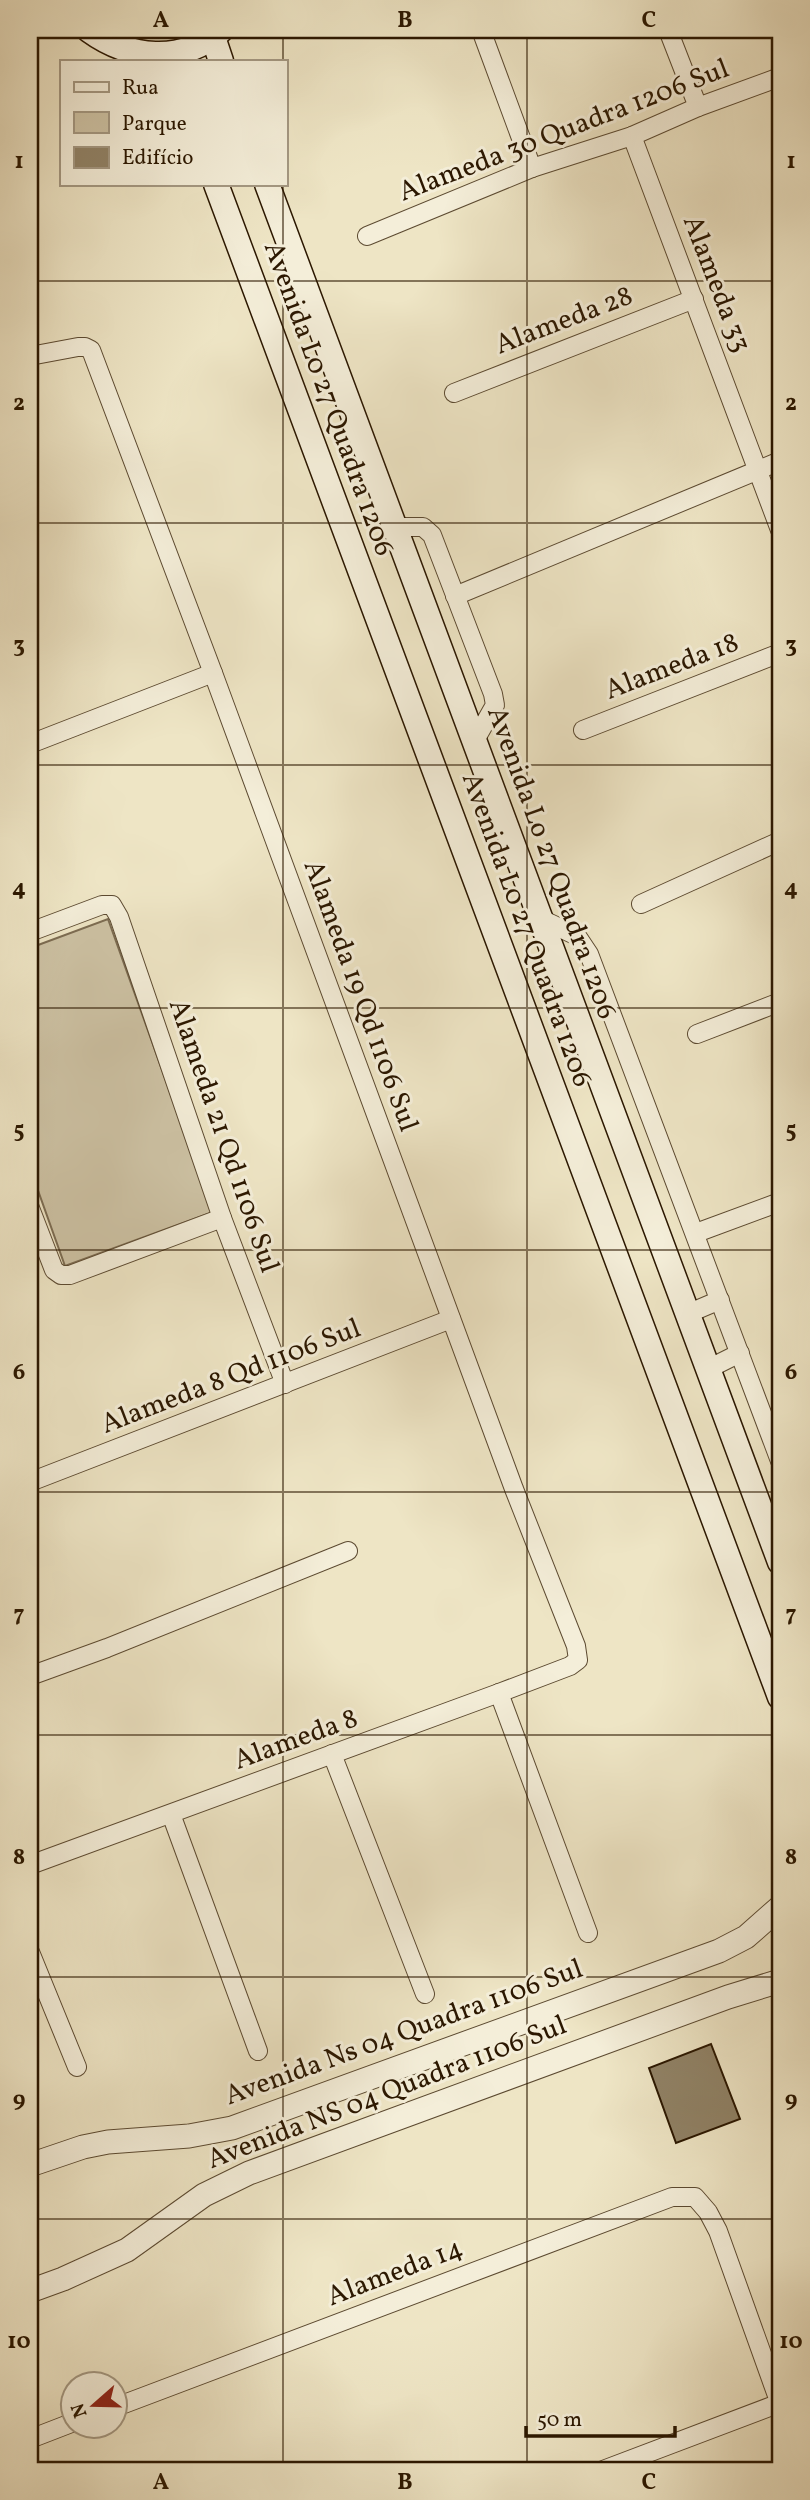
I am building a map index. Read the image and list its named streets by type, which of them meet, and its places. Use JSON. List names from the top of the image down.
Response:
{
  "streets": {
    "main road": ["Avenida L0 27 Quadra 1206", "Avenida Lo 27 Quadra 1206"],
    "street": [
      "Alameda 30 Quadra 1206 Sul",
      "Alameda 33",
      "Alameda 28",
      "Alameda 18",
      "Alameda 19 Qd 1106 Sul",
      "Alameda 21 Qd 1106 Sul",
      "Alameda 8 Qd 1106 Sul",
      "Alameda 8",
      "Avenida Ns 04 Quadra 1106 Sul",
      "Avenida NS 04 Quadra 1106 Sul",
      "Alameda 14"
    ]
  },
  "crossings": [
    ["Alameda 30 Quadra 1206 Sul", "Alameda 33"],
    ["Alameda 33", "Alameda 28"],
    ["Alameda 19 Qd 1106 Sul", "Alameda 8 Qd 1106 Sul"],
    ["Alameda 19 Qd 1106 Sul", "Alameda 8"],
    ["Alameda 21 Qd 1106 Sul", "Alameda 8 Qd 1106 Sul"]
  ],
  "legend": ["Rua", "Parque", "Edifício"],
  "scale_bar": "50 m",
  "north": "left",
  "grid": {
    "columns": ["A", "B", "C"],
    "rows": [
      "1",
      "2",
      "3",
      "4",
      "5",
      "6",
      "7",
      "8",
      "9",
      "10"
    ]
  }
}
